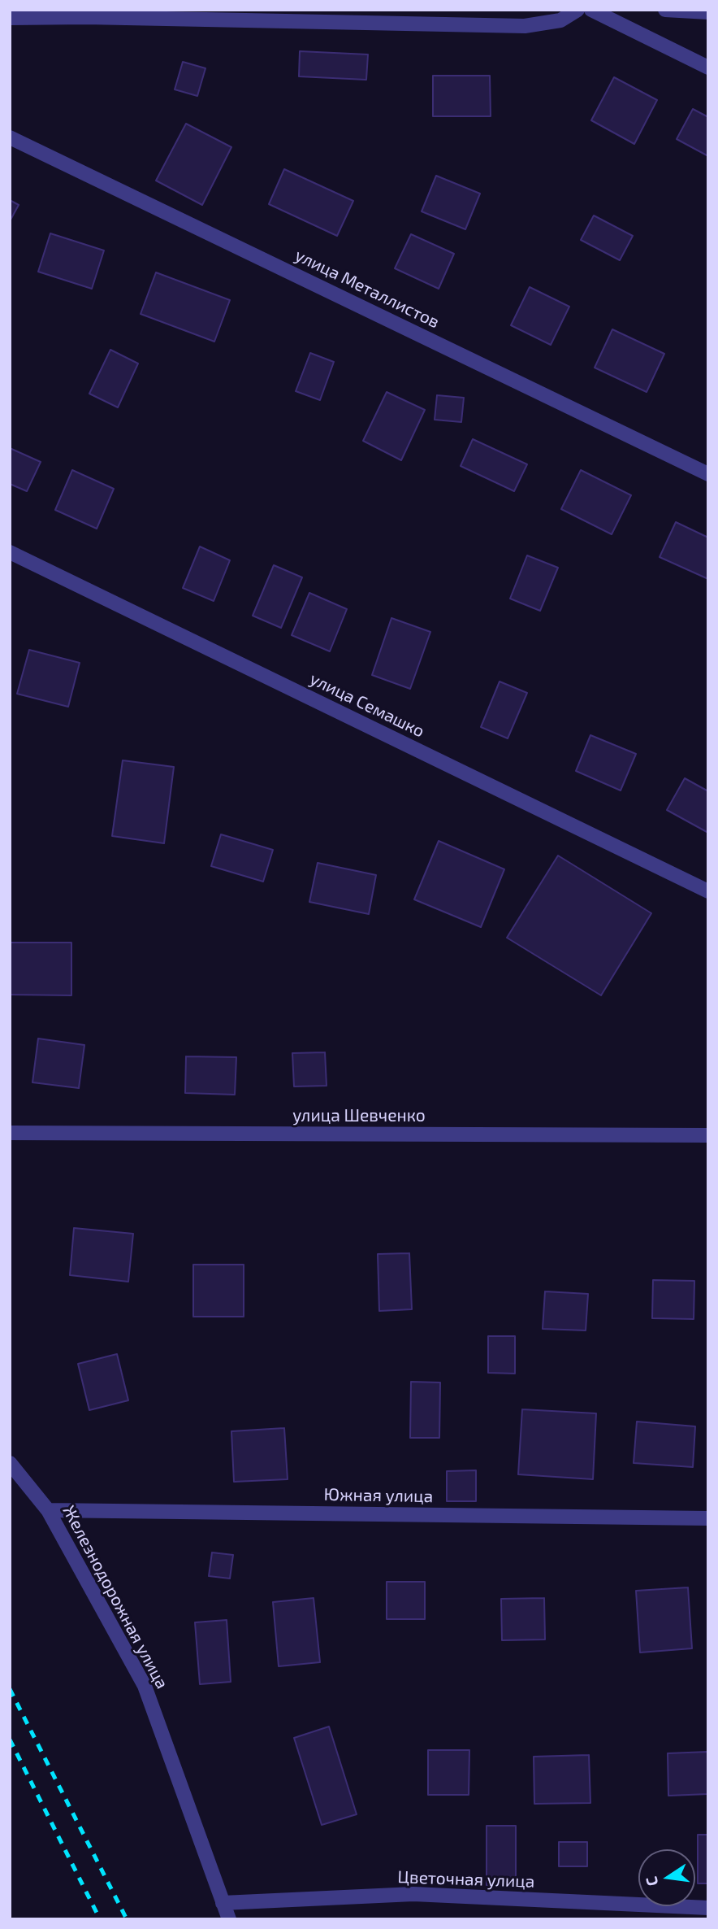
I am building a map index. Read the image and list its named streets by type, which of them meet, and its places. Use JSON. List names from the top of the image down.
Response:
{
  "streets": {
    "street": [
      "улица Металлистов",
      "улица Семашко",
      "улица Шевченко",
      "Южная улица",
      "Железнодорожная улица",
      "Цветочная улица"
    ]
  },
  "crossings": [
    ["Южная улица", "Железнодорожная улица"],
    ["Железнодорожная улица", "Цветочная улица"]
  ],
  "north": "left"
}
